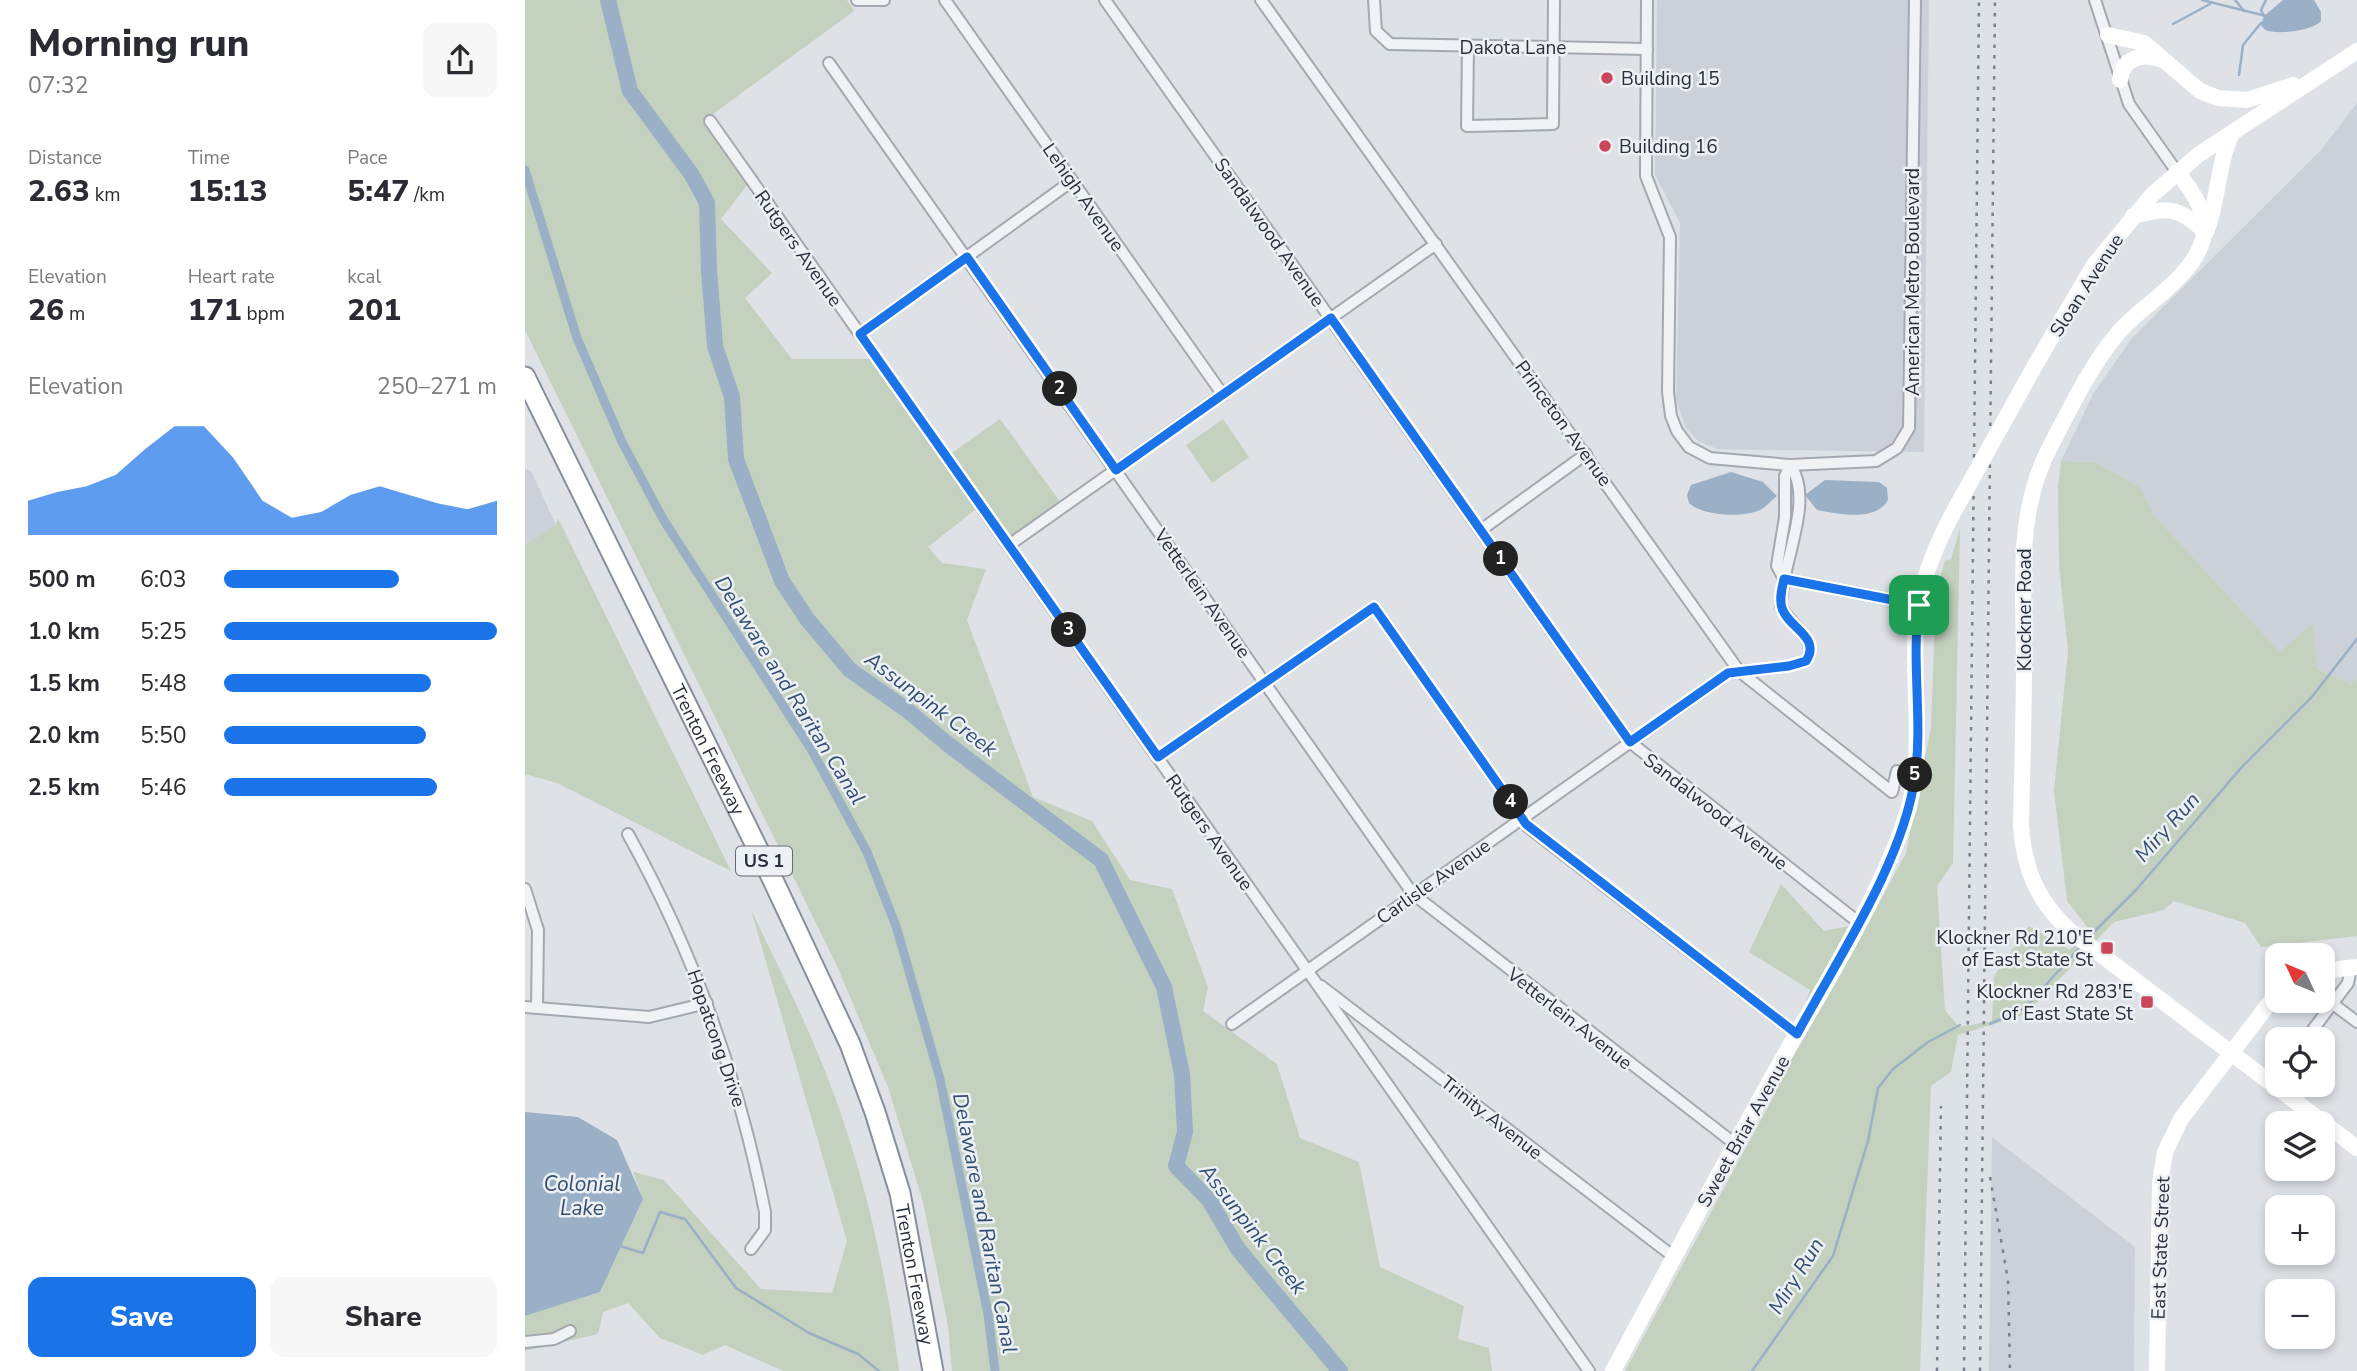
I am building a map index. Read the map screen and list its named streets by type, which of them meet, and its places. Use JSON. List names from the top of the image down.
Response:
{
  "streets": {
    "highway": ["Trenton Freeway", "US 1"],
    "main road": [
      "Sloan Avenue",
      "Klockner Road",
      "Sweet Briar Avenue",
      "East State Street"
    ],
    "street": [
      "Dakota Lane",
      "Lehigh Avenue",
      "Sandalwood Avenue",
      "Rutgers Avenue",
      "American Metro Boulevard",
      "Princeton Avenue",
      "Vetterlein Avenue",
      "Carlisle Avenue",
      "Hopatcong Drive",
      "Trinity Avenue"
    ]
  },
  "crossings": [
    ["Dakota Lane", "American Metro Boulevard"],
    ["Sandalwood Avenue", "Carlisle Avenue"],
    ["Sandalwood Avenue", "Sweet Briar Avenue"],
    ["Rutgers Avenue", "Carlisle Avenue"],
    ["Rutgers Avenue", "Trinity Avenue"],
    ["Sloan Avenue", "Klockner Road"],
    ["Sloan Avenue", "Sweet Briar Avenue"],
    ["Princeton Avenue", "Carlisle Avenue"],
    ["Vetterlein Avenue", "Carlisle Avenue"],
    ["Vetterlein Avenue", "Sweet Briar Avenue"],
    ["Klockner Road", "East State Street"],
    ["Carlisle Avenue", "Trinity Avenue"],
    ["Trinity Avenue", "Sweet Briar Avenue"]
  ],
  "water": [
    "Delaware and Raritan Canal",
    "Assunpink Creek",
    "Miry Run",
    "Colonial Lake"
  ],
  "places": {
    "other": ["Building 15", "Building 16"],
    "transit": ["Klockner Rd 210'E of East State St", "Klockner Rd 283'E of East State St"]
  },
  "north": "top left",
  "page": {
    "heading": ["Morning run", "07:32"],
    "stats": [
      ["Distance", "2.63 km"],
      ["Time", "15:13"],
      ["Pace", "5:47 /km"],
      ["Elevation", "26 m"],
      ["Heart rate", "171 bpm"],
      ["kcal", "201"]
    ],
    "chart": ["Elevation", "250–271 m"],
    "pins": [
      "2",
      "1",
      "3",
      "5",
      "4"
    ],
    "list": [
      {
        "name": "500 m",
        "note": "6:03"
      },
      {
        "name": "1.0 km",
        "note": "5:25"
      },
      {
        "name": "1.5 km",
        "note": "5:48"
      },
      {
        "name": "2.0 km",
        "note": "5:50"
      },
      {
        "name": "2.5 km",
        "note": "5:46"
      }
    ],
    "map_buttons": ["+", "−"],
    "buttons": ["Save", "Share"]
  }
}
